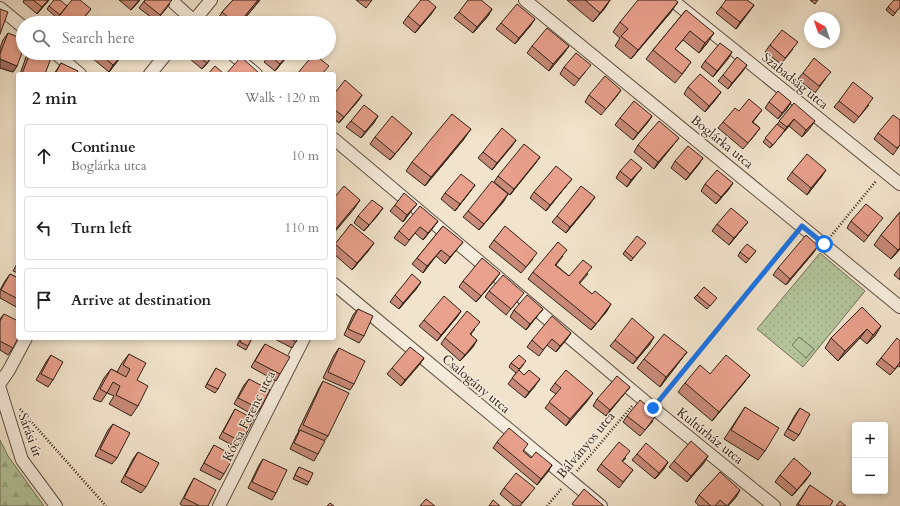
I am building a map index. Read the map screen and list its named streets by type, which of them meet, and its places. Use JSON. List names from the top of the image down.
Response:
{
  "streets": {
    "street": [
      "Szabadság utca",
      "Boglárka utca",
      "Csalogány utca",
      "Kócsa Ferenc utca",
      "Sárási út",
      "Kultúrház utca"
    ],
    "path": ["Bálványos utca"]
  },
  "crossings": [
    ["Csalogány utca", "Bálványos utca"],
    ["Kultúrház utca", "Bálványos utca"]
  ],
  "north": "top left",
  "page": {
    "search": "Search here",
    "heading": ["2 min", "Walk · 120 m"],
    "list": [
      ["Continue", "Boglárka utca", "10 m"],
      ["Turn left", "110 m"],
      "Arrive at destination"
    ],
    "map_buttons": ["+", "−"]
  }
}
